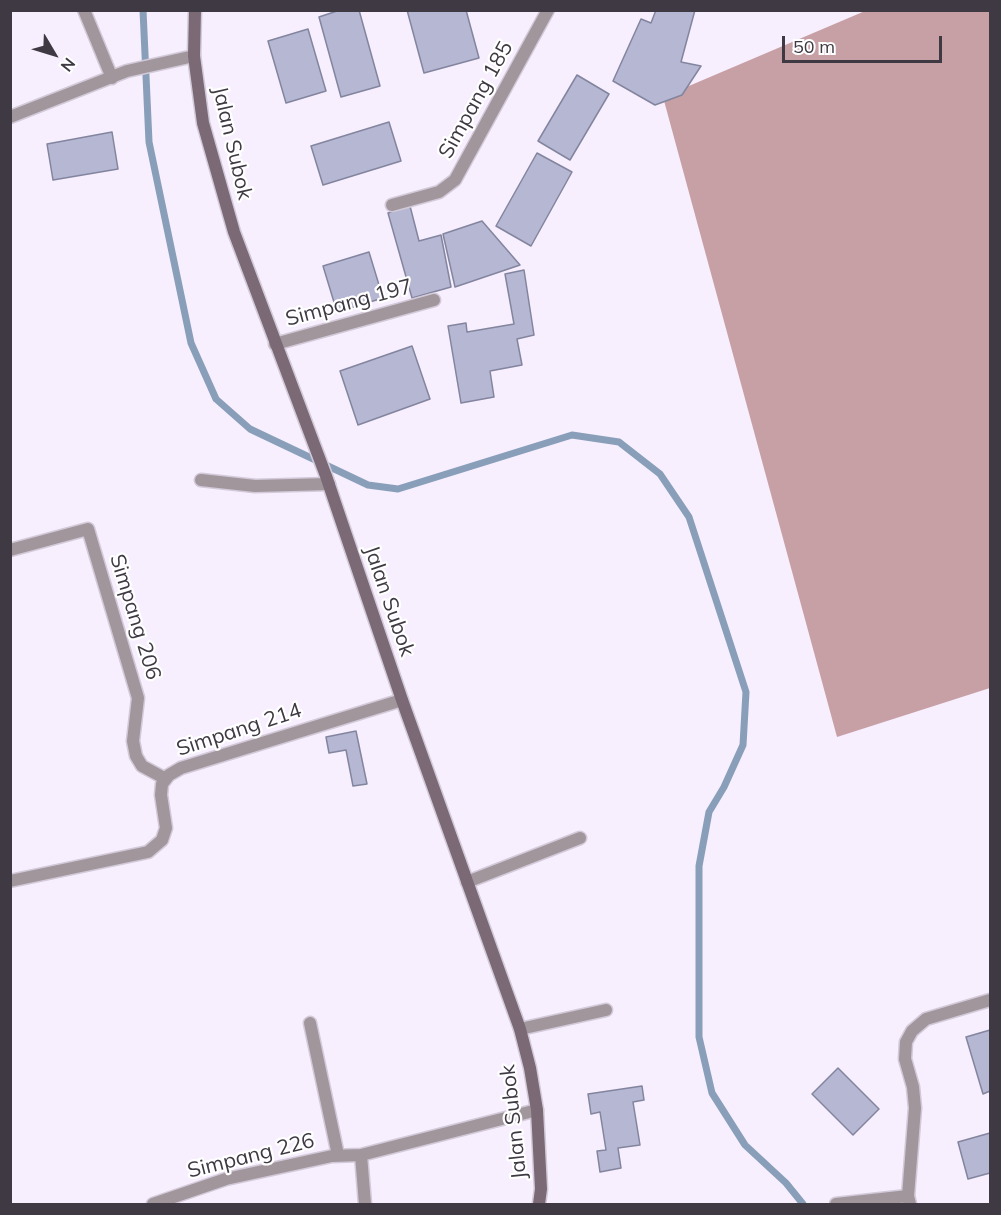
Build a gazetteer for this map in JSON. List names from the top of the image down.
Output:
{
  "streets": {
    "main road": ["Jalan Subok"],
    "street": [
      "Simpang 185",
      "Simpang 197",
      "Simpang 206",
      "Simpang 214",
      "Simpang 226"
    ]
  },
  "crossings": [
    ["Jalan Subok", "Simpang 197"],
    ["Jalan Subok", "Simpang 214"],
    ["Jalan Subok", "Simpang 226"],
    ["Simpang 206", "Simpang 214"]
  ],
  "scale_bar": "50 m",
  "north": "bottom right"
}
